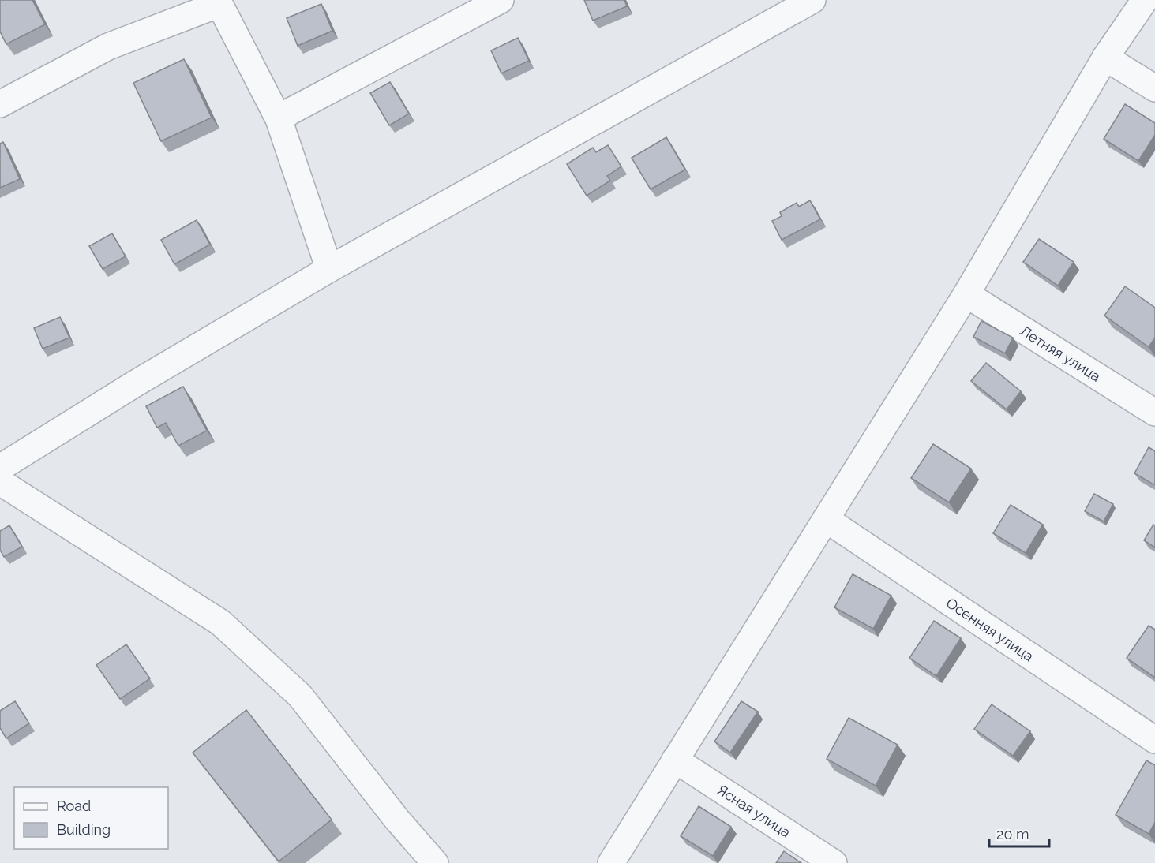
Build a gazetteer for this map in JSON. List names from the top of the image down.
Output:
{
  "streets": {
    "street": ["Летняя улица", "Осенняя улица", "Ясная улица"]
  },
  "legend": ["Road", "Building"],
  "scale_bar": "20 m"
}
